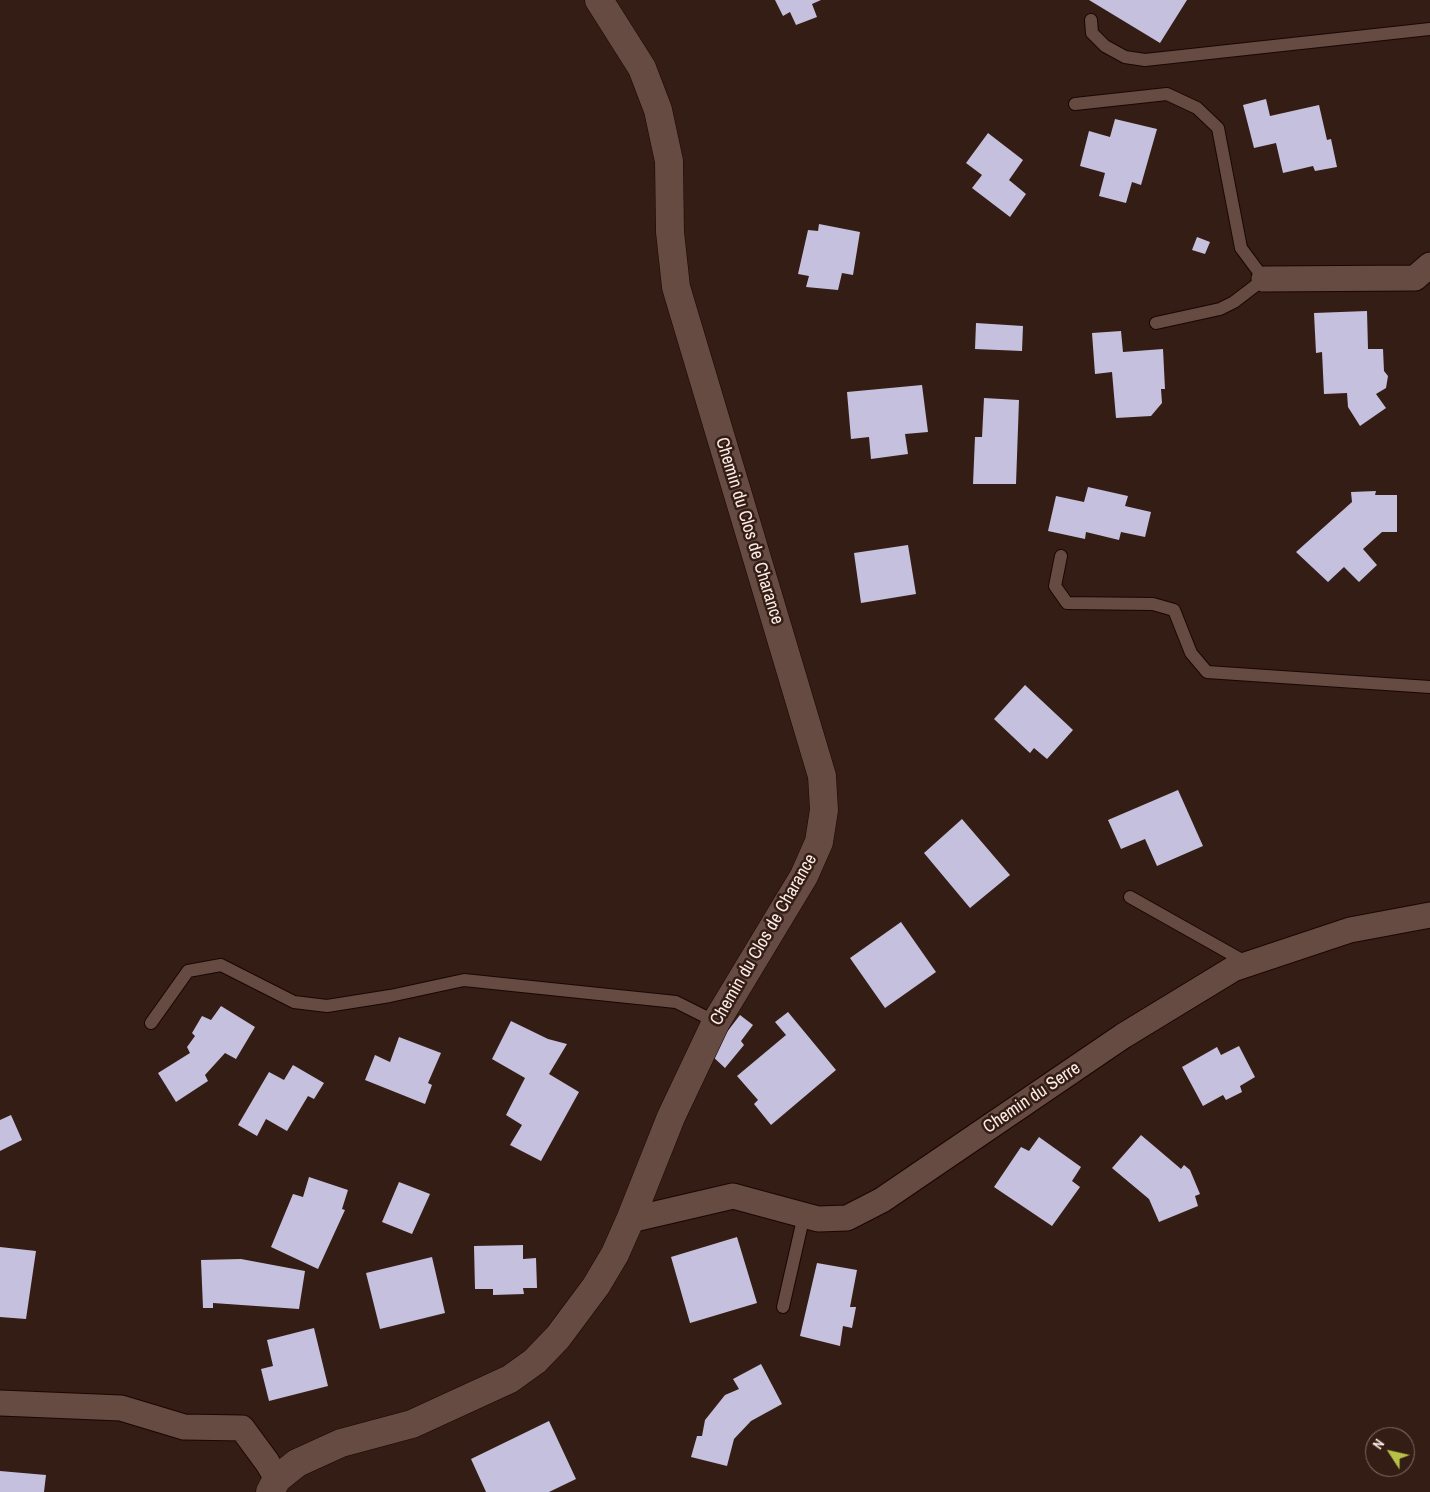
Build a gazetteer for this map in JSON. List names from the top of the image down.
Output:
{
  "streets": {
    "street": ["Chemin du Clos de Charance", "Chemin du Serre"]
  },
  "crossings": [
    ["Chemin du Clos de Charance", "Chemin du Serre"]
  ],
  "north": "top left"
}
